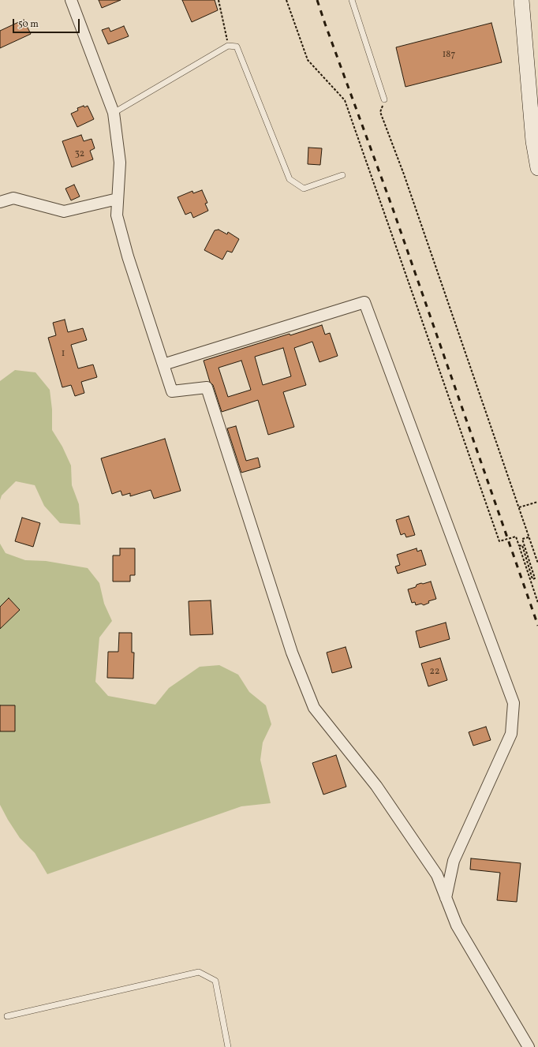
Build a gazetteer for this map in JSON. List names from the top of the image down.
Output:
{
  "house_numbers": [
    "187",
    "32",
    "1",
    "22"
  ],
  "scale_bar": "50 m"
}
